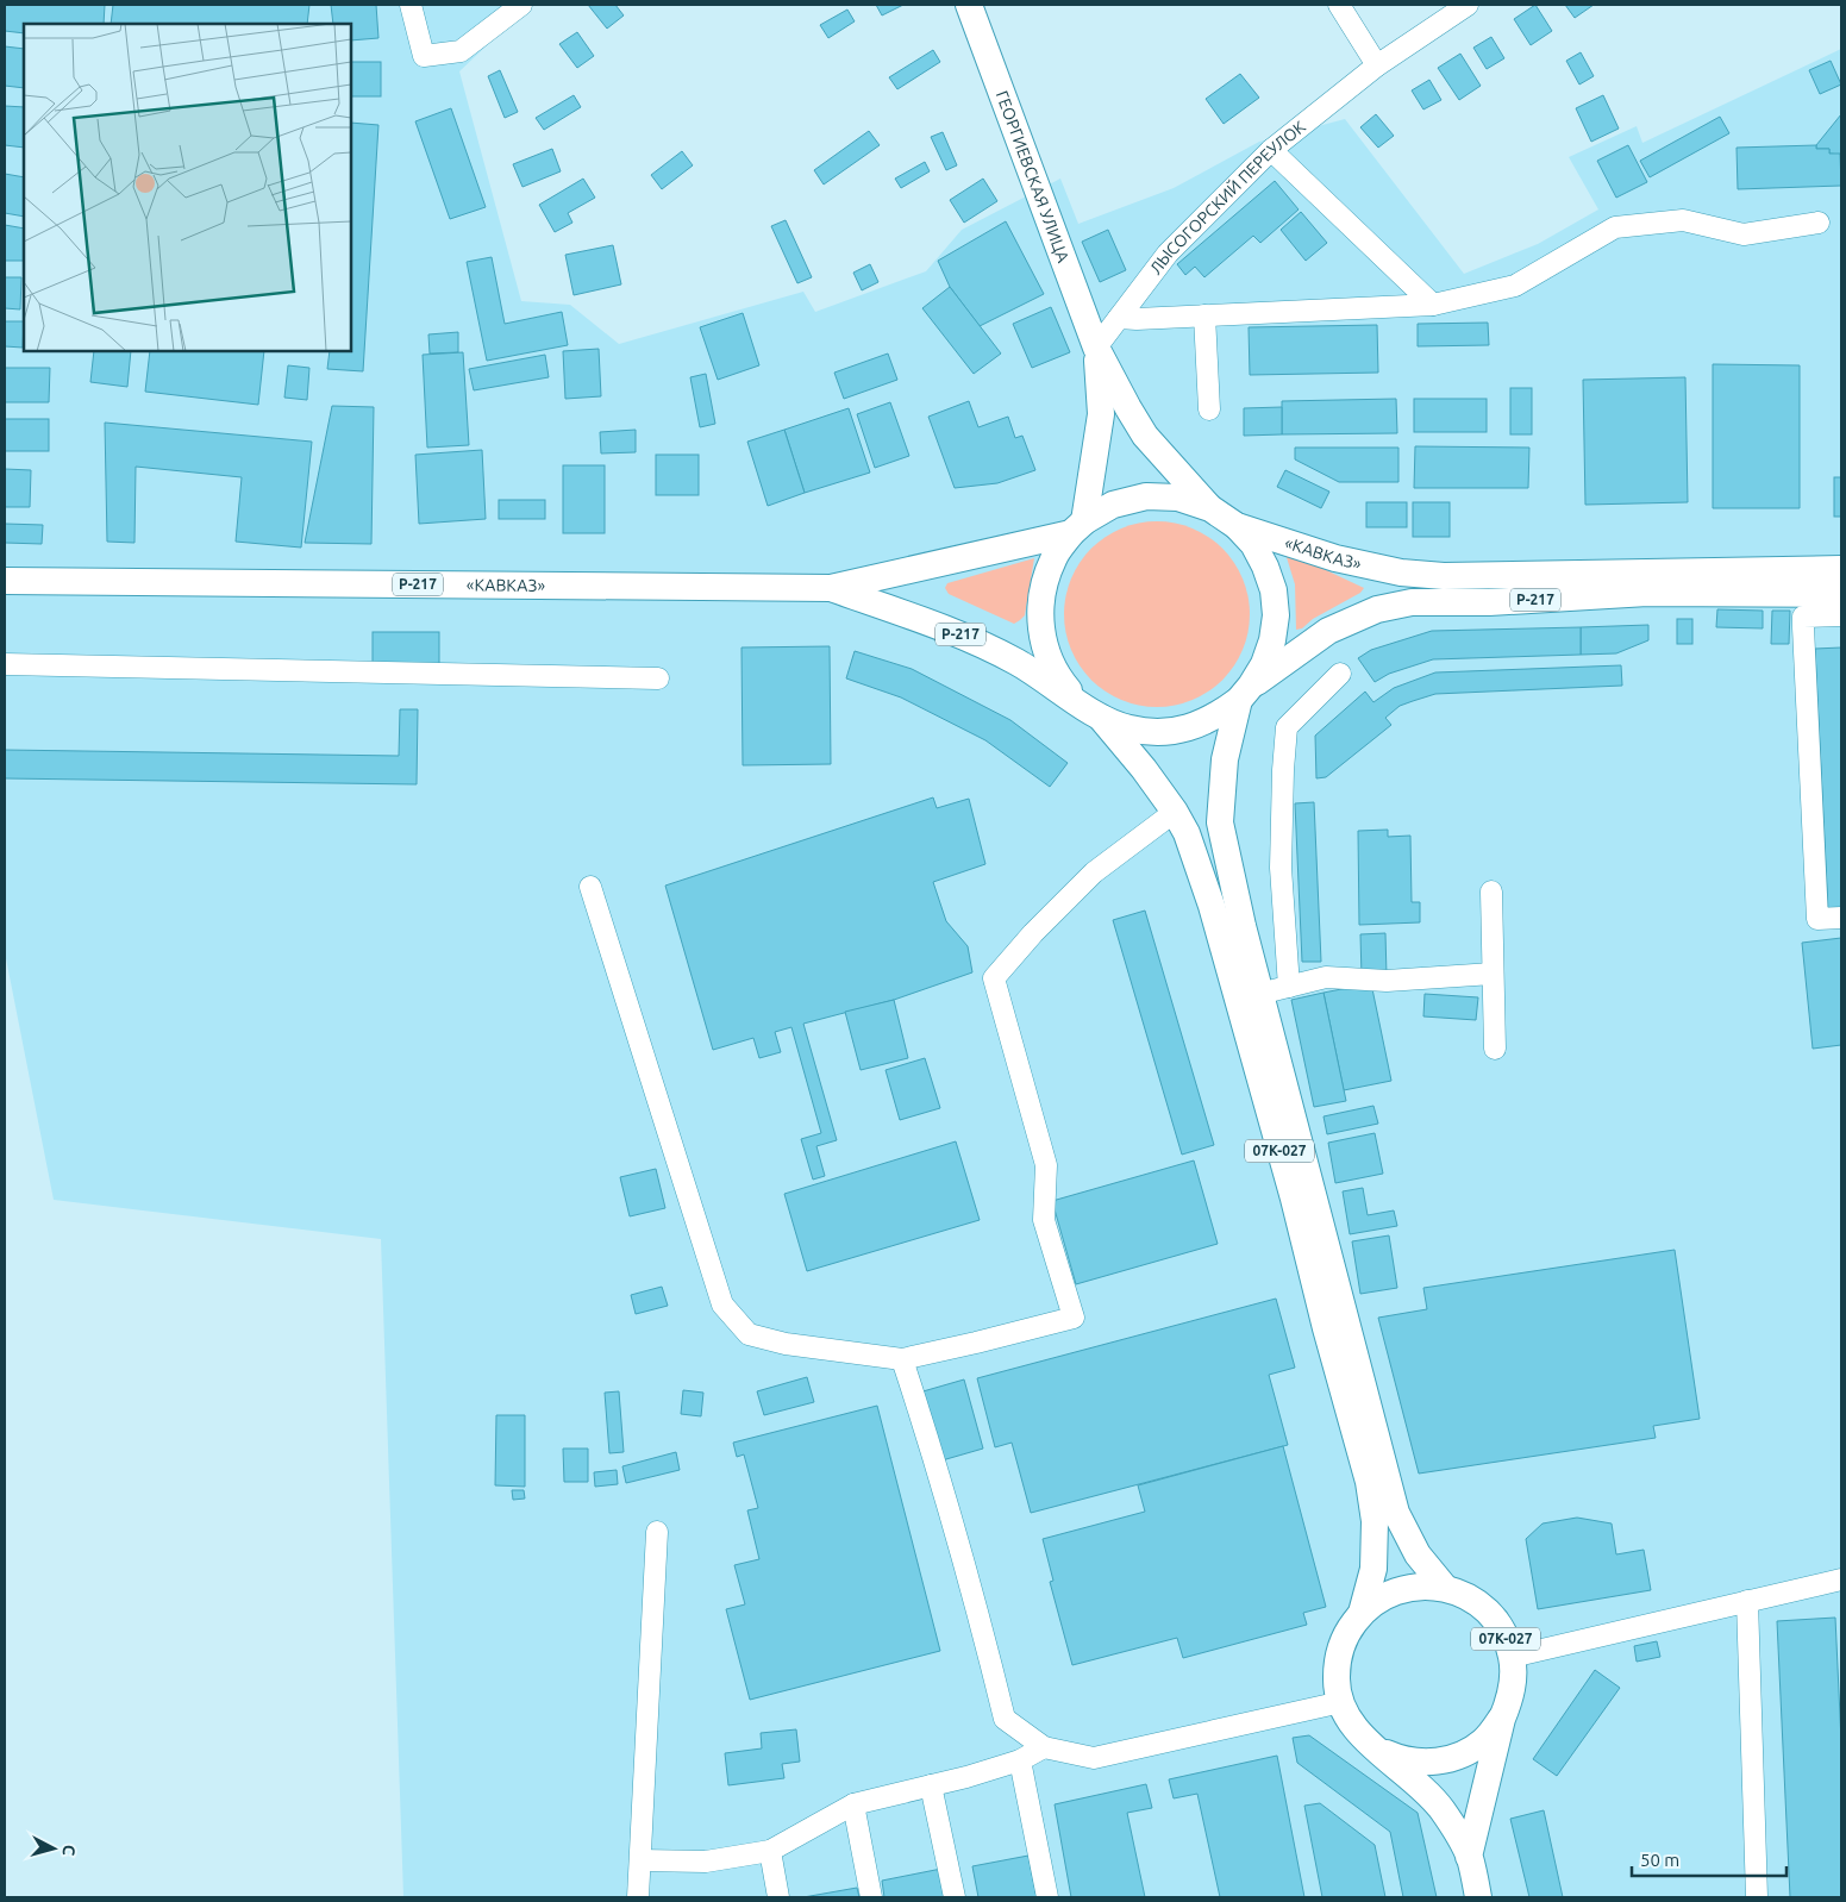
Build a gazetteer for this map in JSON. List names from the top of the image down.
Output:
{
  "streets": {
    "main road": [
      "ГЕОРГИЕВСКАЯ УЛИЦА",
      "«КАВКАЗ»",
      "Р-217",
      "07К-027"
    ],
    "street": ["ЛЫСОГОРСКИЙ ПЕРЕУЛОК"]
  },
  "crossings": [
    ["ГЕОРГИЕВСКАЯ УЛИЦА", "ЛЫСОГОРСКИЙ ПЕРЕУЛОК"],
    ["«КАВКАЗ»", "07К-027"]
  ],
  "scale_bar": "50 m",
  "north": "right"
}
